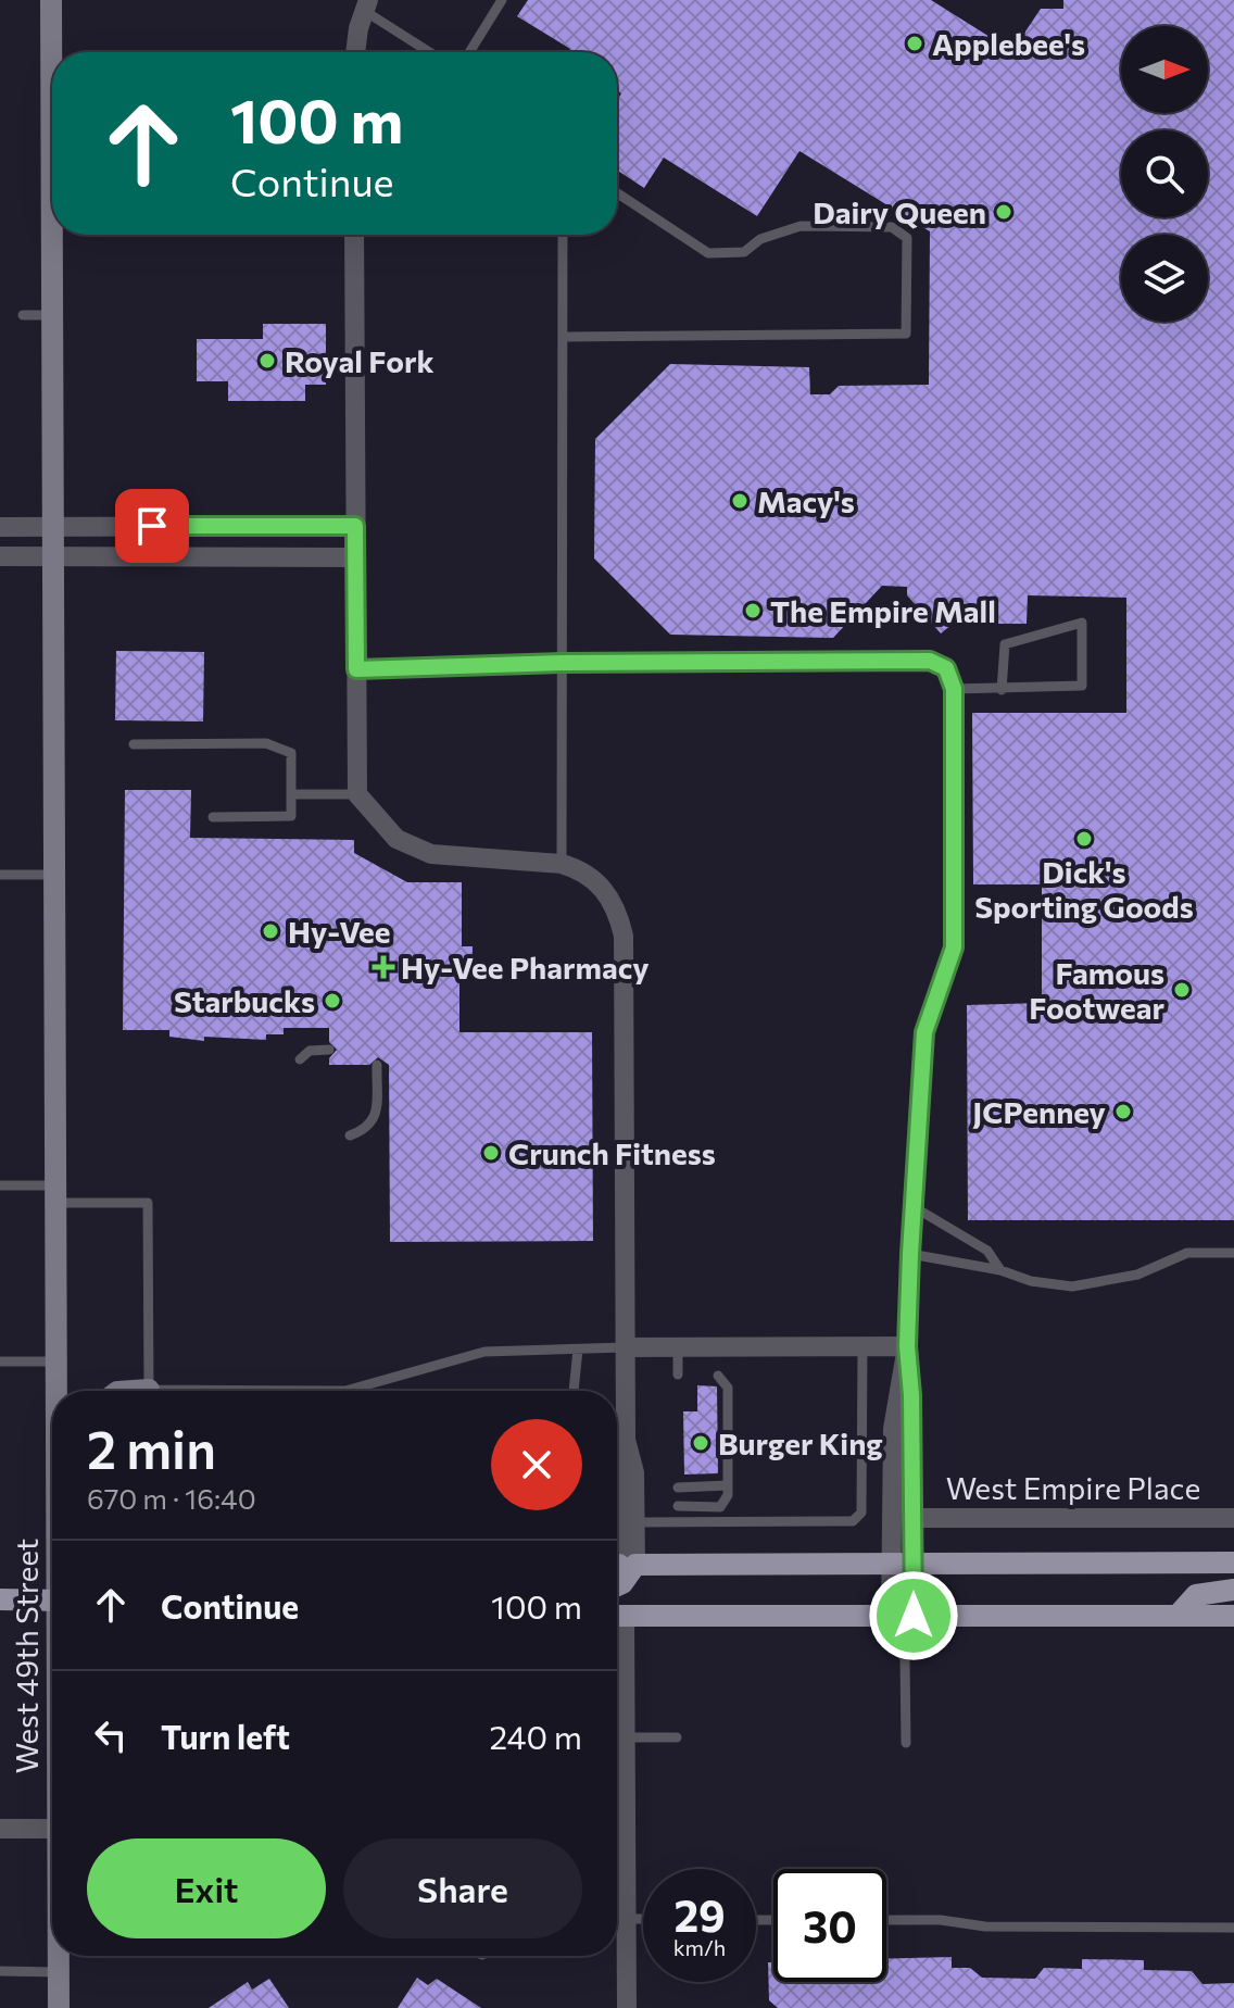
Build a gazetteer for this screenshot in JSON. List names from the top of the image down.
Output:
{
  "streets": {
    "main road": ["West 49th Street"],
    "street": ["West Empire Place"]
  },
  "places": {
    "other": [
      "Applebee's",
      "Dairy Queen",
      "Royal Fork",
      "Macy's",
      "The Empire Mall",
      "Dick's Sporting Goods",
      "Hy-Vee",
      "Famous Footwear",
      "Starbucks",
      "JCPenney",
      "Crunch Fitness",
      "Burger King"
    ],
    "health": ["Hy-Vee Pharmacy"]
  },
  "north": "right",
  "page": {
    "turn": ["100 m", "Continue"],
    "heading": ["2 min", "670 m · 16:40"],
    "list": [
      {
        "name": "Continue",
        "value": "100 m"
      },
      {
        "name": "Turn left",
        "value": "240 m"
      }
    ],
    "buttons": ["Exit", "Share"],
    "speed": "29 km/h",
    "limit": "30"
  }
}
